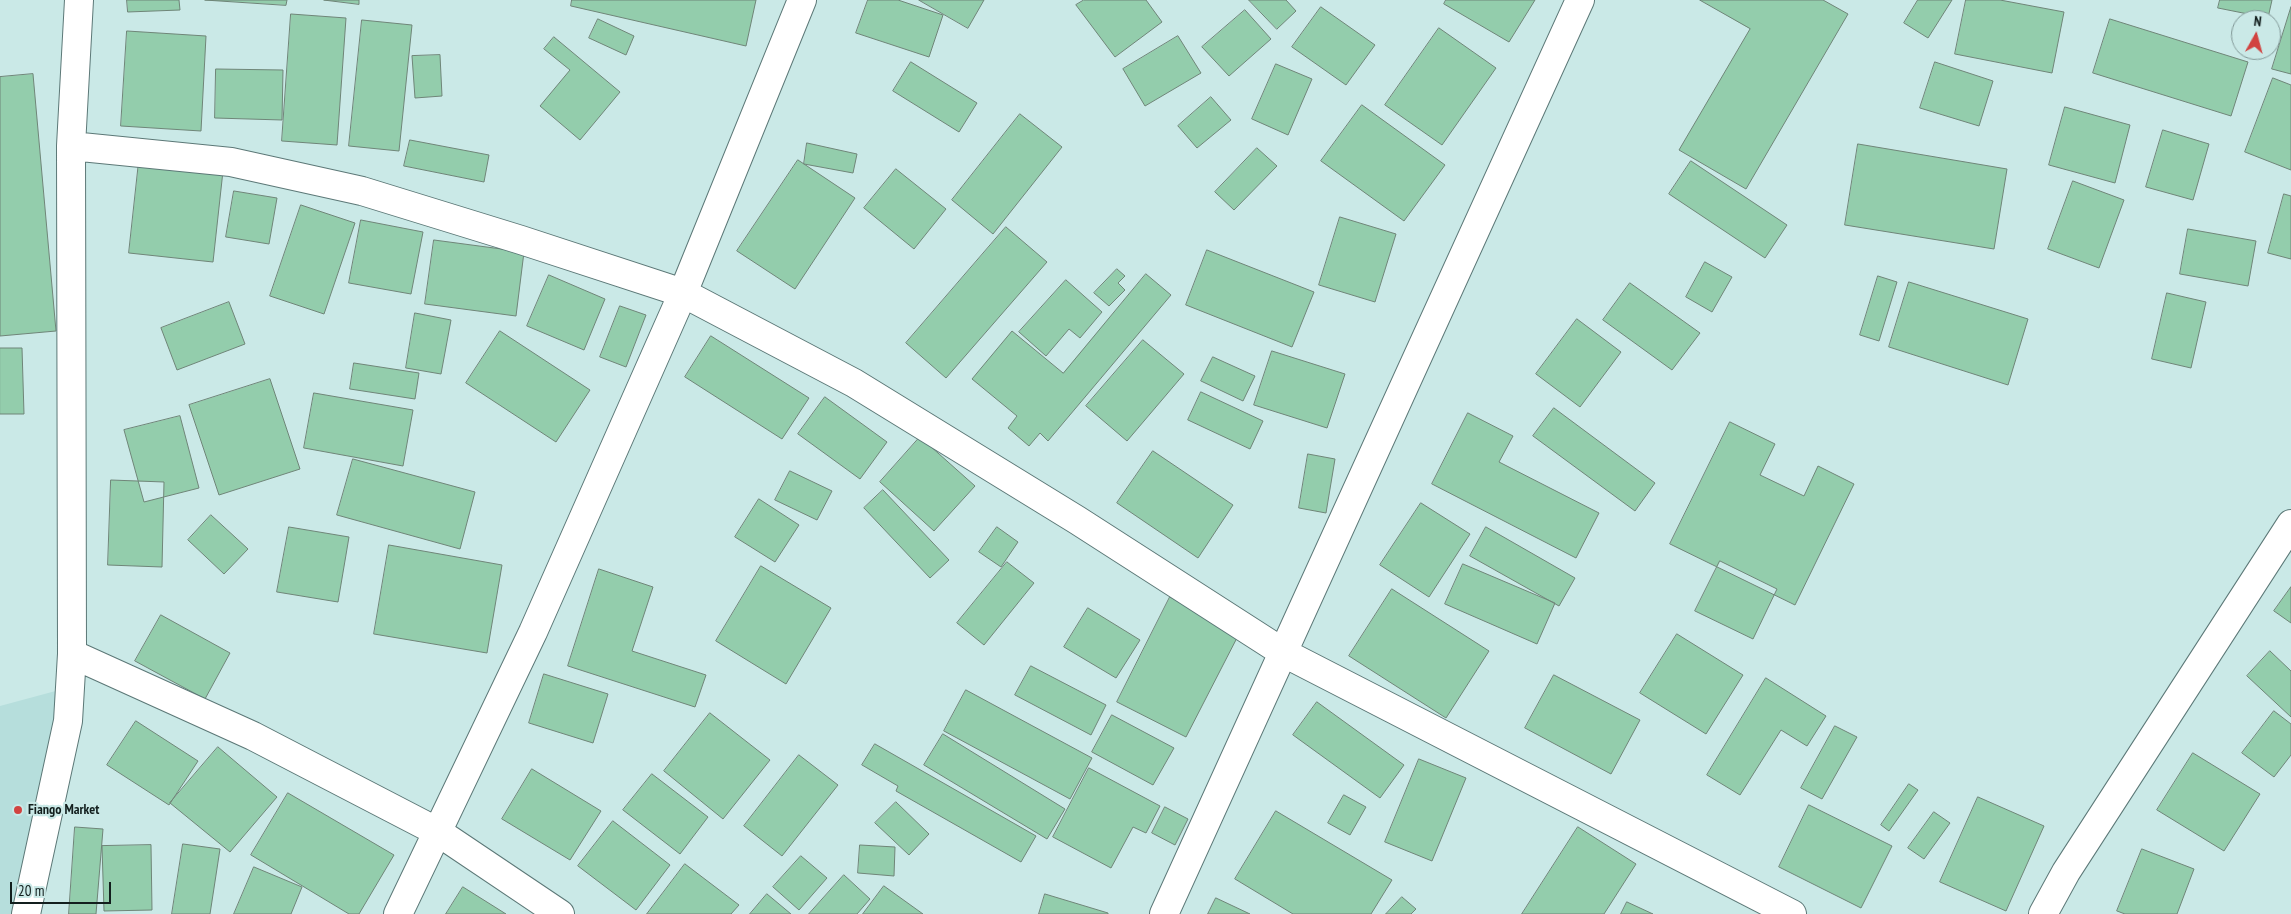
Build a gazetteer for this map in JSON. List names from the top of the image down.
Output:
{
  "places": ["Fiango Market"],
  "scale_bar": "20 m",
  "north": "top"
}
